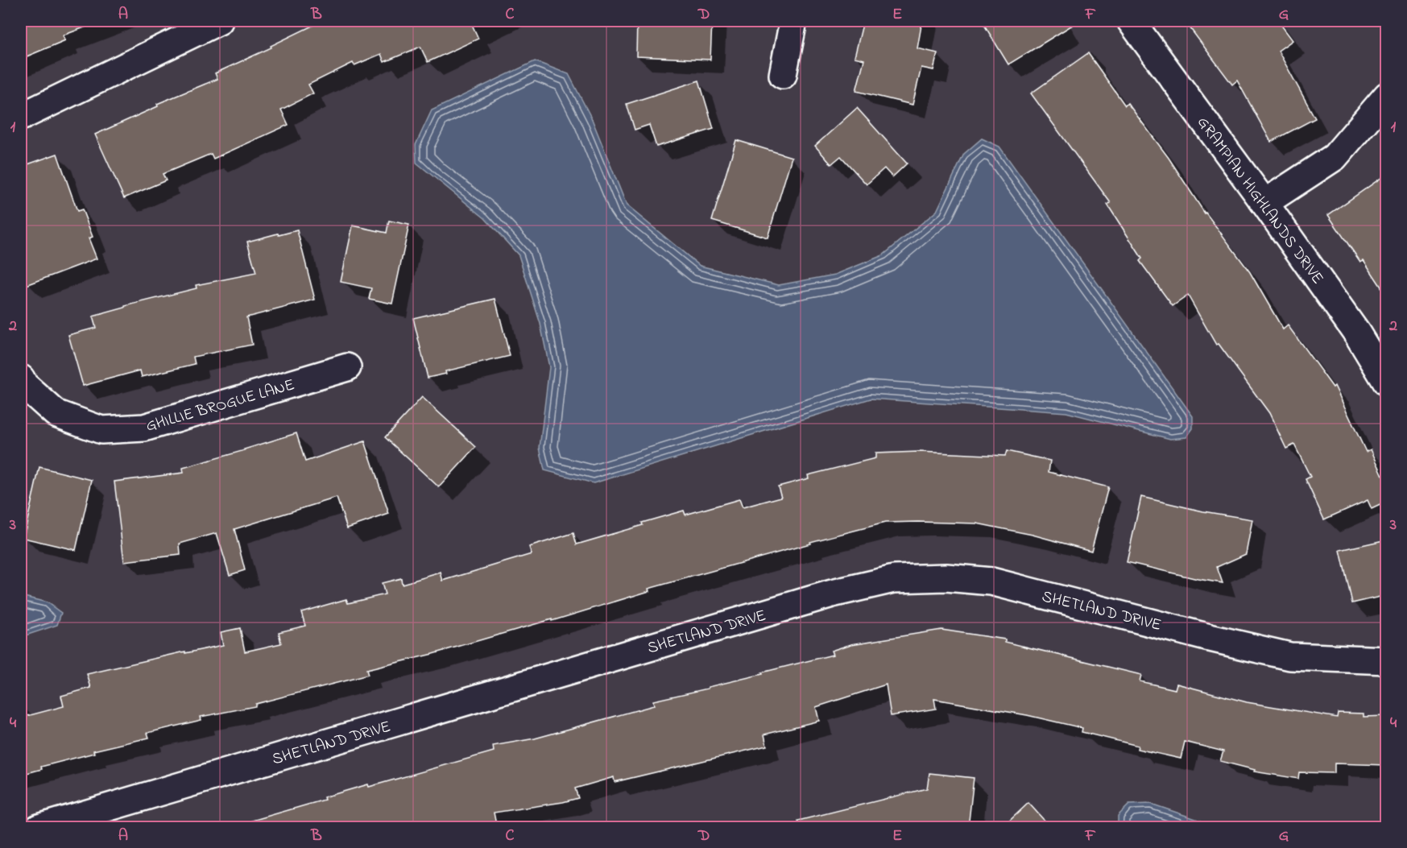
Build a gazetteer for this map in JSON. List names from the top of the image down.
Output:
{
  "streets": {
    "street": ["GRAMPIAN HIGHLANDS DRIVE", "GHILLIE BROGUE LANE", "SHETLAND DRIVE"]
  },
  "grid": {
    "columns": [
      "A",
      "B",
      "C",
      "D",
      "E",
      "F",
      "G"
    ],
    "rows": [
      "1",
      "2",
      "3",
      "4"
    ]
  }
}
